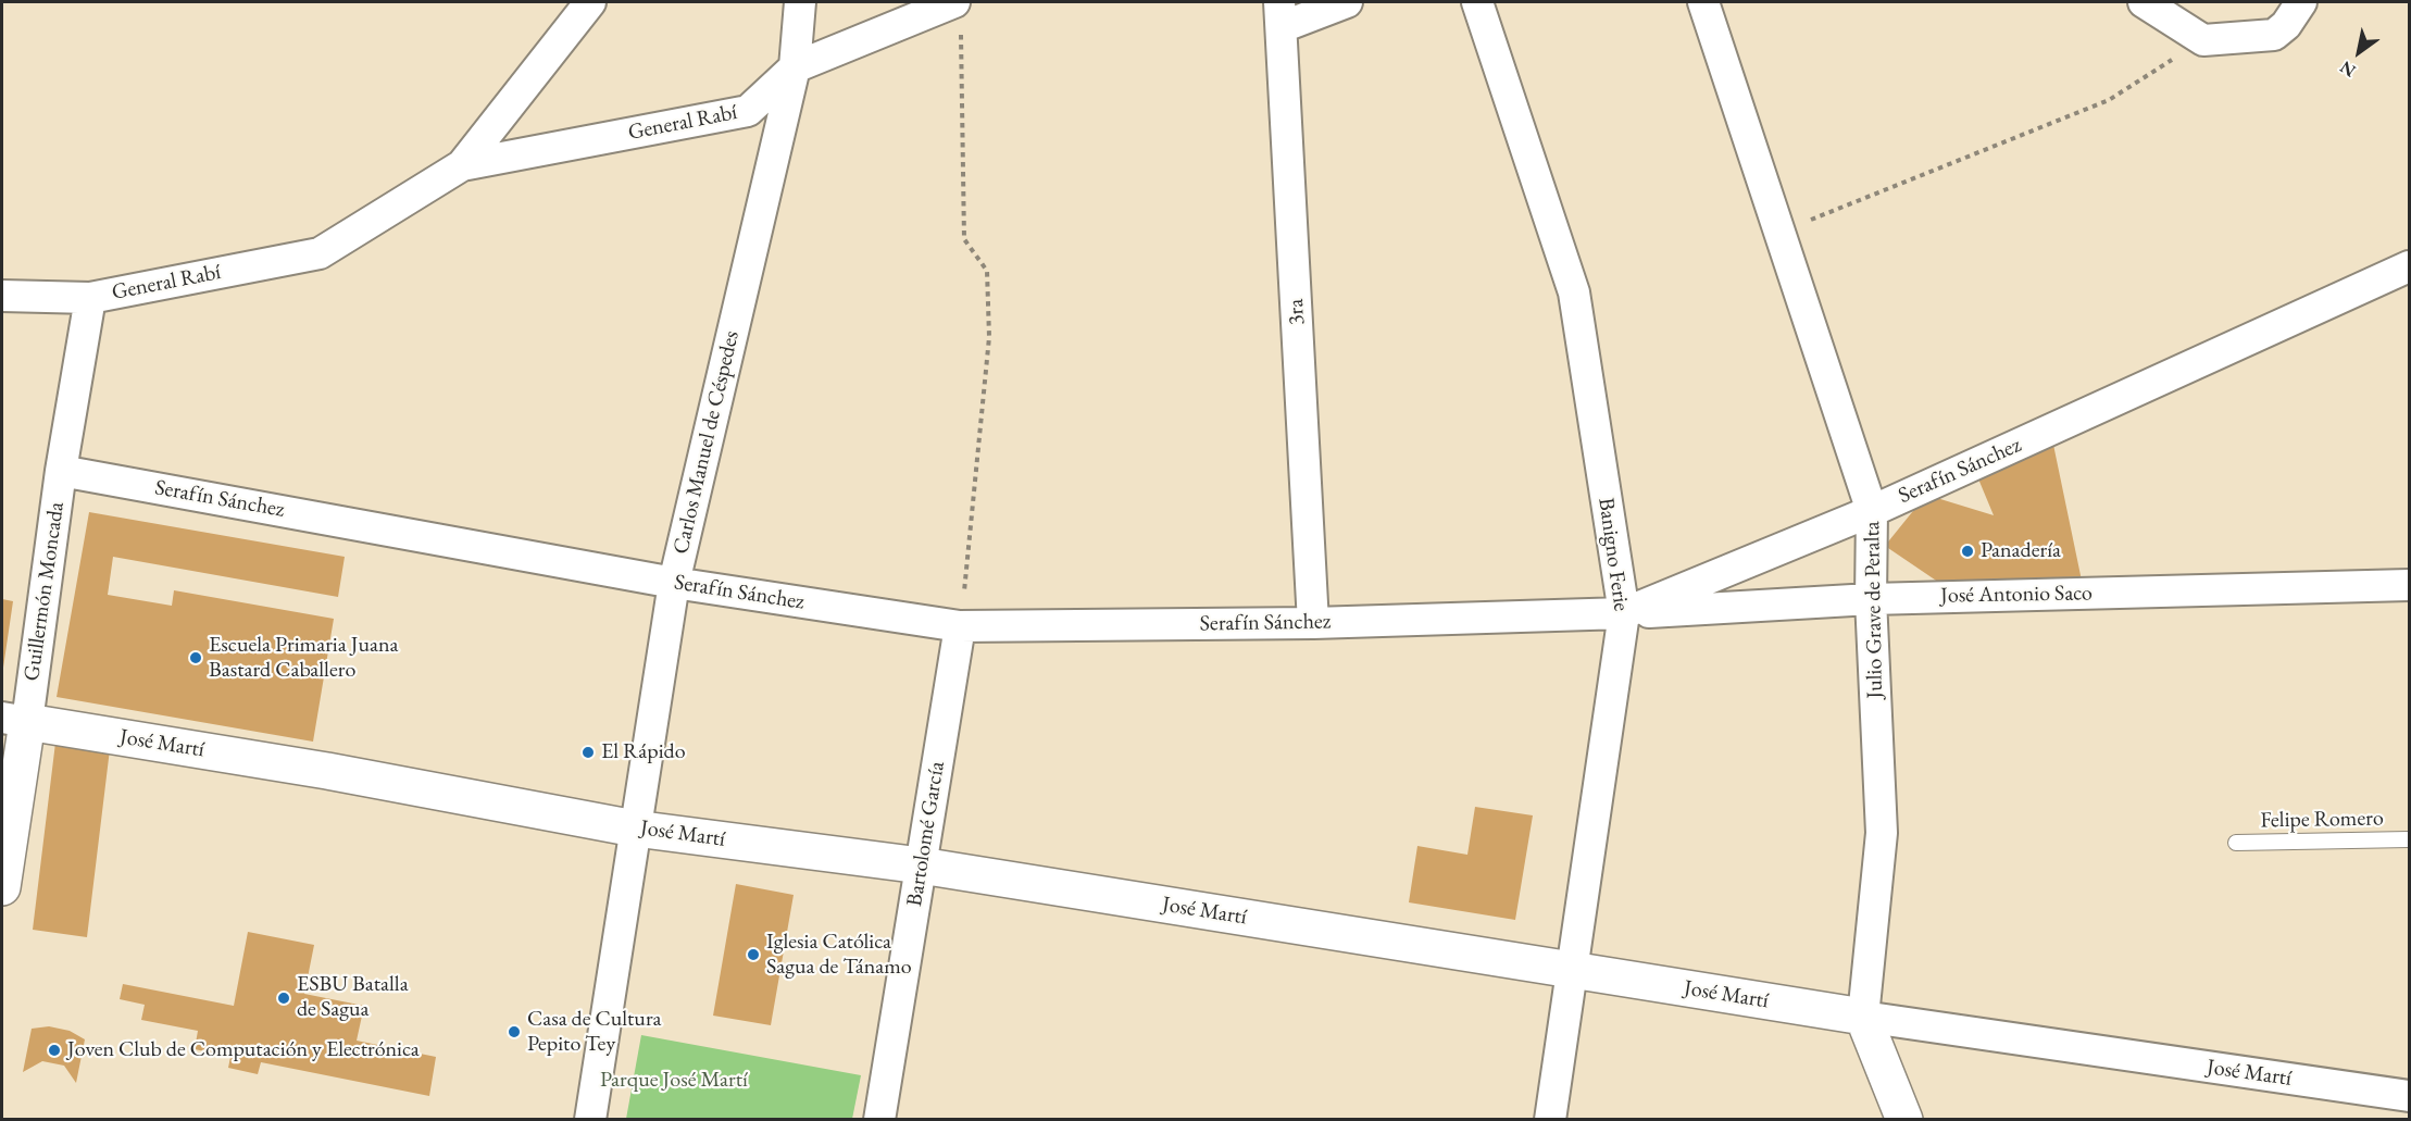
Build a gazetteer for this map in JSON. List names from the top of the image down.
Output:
{
  "streets": {
    "street": [
      "General Rabí",
      "3ra",
      "Carlos Manuel de Céspedes",
      "Serafín Sánchez",
      "Banigno Ferie",
      "Guillermón Moncada",
      "José Antonio Saco",
      "Julio Grave de Peralta",
      "José Martí",
      "Bartolomé García"
    ],
    "lane": ["Felipe Romero"]
  },
  "crossings": [
    ["General Rabí", "Carlos Manuel de Céspedes"],
    ["General Rabí", "Guillermón Moncada"],
    ["3ra", "Serafín Sánchez"],
    ["Carlos Manuel de Céspedes", "Serafín Sánchez"],
    ["Carlos Manuel de Céspedes", "José Martí"],
    ["Serafín Sánchez", "Banigno Ferie"],
    ["Serafín Sánchez", "Guillermón Moncada"],
    ["Serafín Sánchez", "José Antonio Saco"],
    ["Serafín Sánchez", "Julio Grave de Peralta"],
    ["Serafín Sánchez", "Bartolomé García"],
    ["Banigno Ferie", "José Antonio Saco"],
    ["Banigno Ferie", "José Martí"],
    ["Guillermón Moncada", "José Martí"],
    ["José Antonio Saco", "Julio Grave de Peralta"],
    ["Julio Grave de Peralta", "José Martí"],
    ["José Martí", "Bartolomé García"]
  ],
  "parks": ["Parque José Martí"],
  "places": [
    "Panadería",
    "Escuela Primaria Juana Bastard Caballero",
    "El Rápido",
    "Iglesia Católica Sagua de Tánamo",
    "ESBU Batalla de Sagua",
    "Casa de Cultura Pepito Tey",
    "Joven Club de Computación y Electrónica"
  ],
  "north": "bottom left"
}
